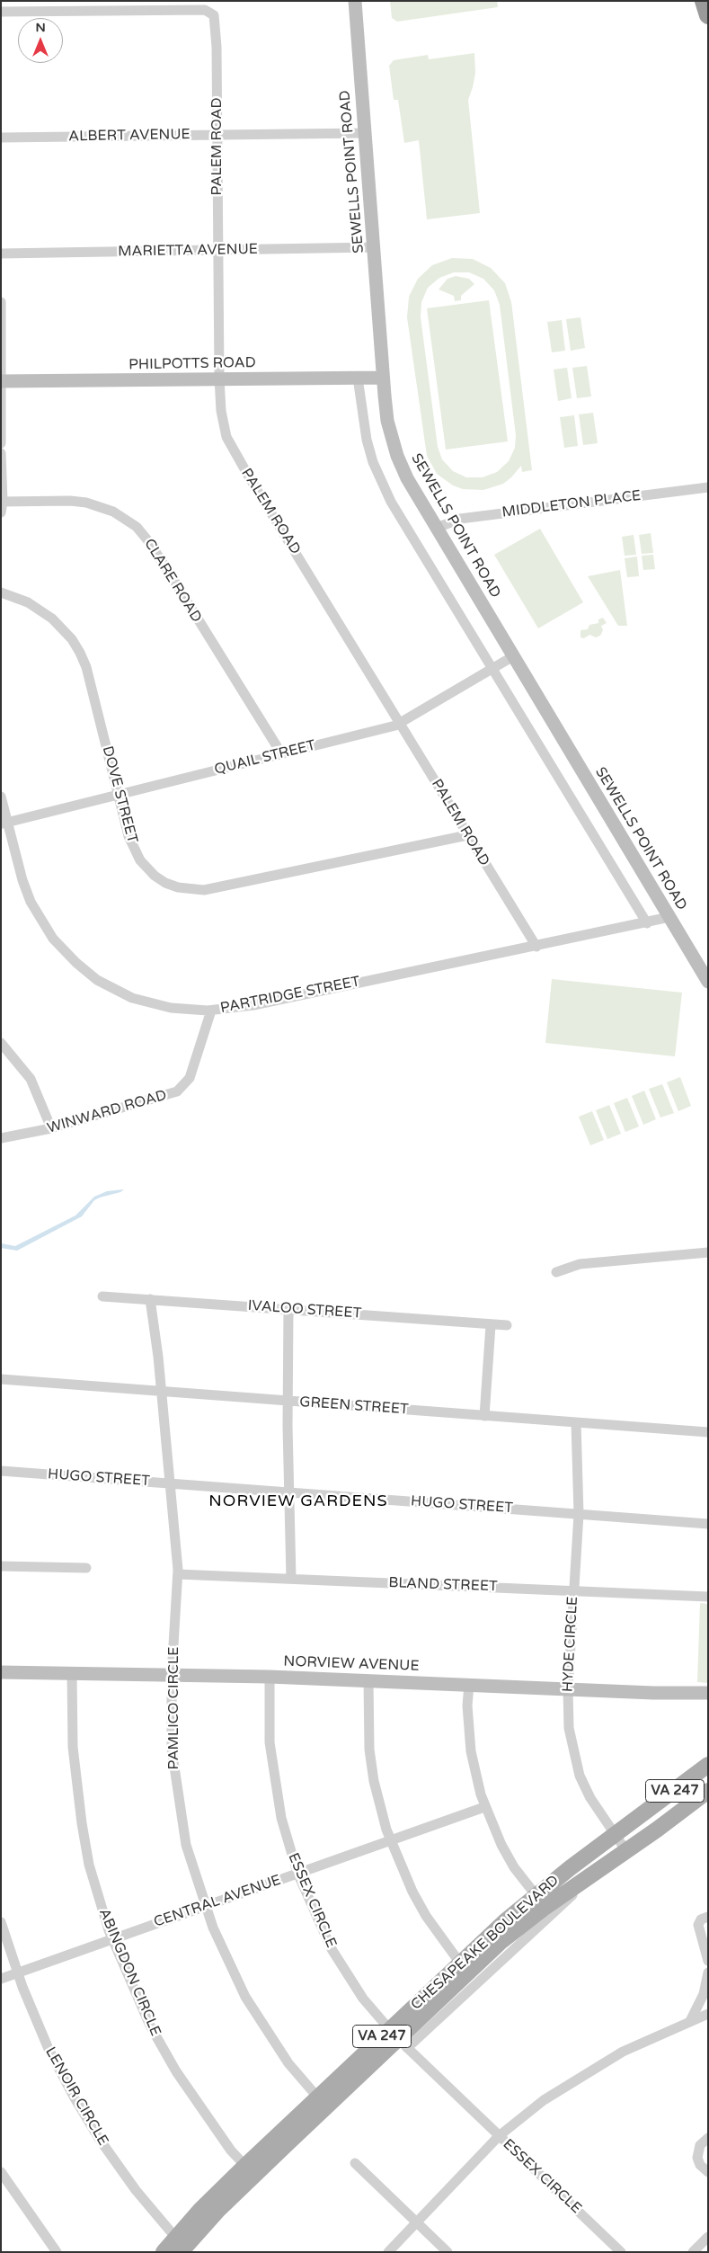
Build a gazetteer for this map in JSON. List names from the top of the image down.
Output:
{
  "streets": {
    "main road": ["VA 247", "CHESAPEAKE BOULEVARD"],
    "street": [
      "ALBERT AVENUE",
      "PALEM ROAD",
      "SEWELLS POINT ROAD",
      "MARIETTA AVENUE",
      "PHILPOTTS ROAD",
      "MIDDLETON PLACE",
      "CLARE ROAD",
      "QUAIL STREET",
      "DOVE STREET",
      "PARTRIDGE STREET",
      "WINWARD ROAD",
      "IVALOO STREET",
      "GREEN STREET",
      "HUGO STREET",
      "BLAND STREET",
      "HYDE CIRCLE",
      "NORVIEW AVENUE",
      "PAMLICO CIRCLE",
      "ESSEX CIRCLE",
      "CENTRAL AVENUE",
      "ABINGDON CIRCLE",
      "LENOIR CIRCLE"
    ]
  },
  "crossings": [
    ["ALBERT AVENUE", "PALEM ROAD"],
    ["ALBERT AVENUE", "SEWELLS POINT ROAD"],
    ["PALEM ROAD", "MARIETTA AVENUE"],
    ["PALEM ROAD", "PHILPOTTS ROAD"],
    ["PALEM ROAD", "QUAIL STREET"],
    ["PALEM ROAD", "DOVE STREET"],
    ["PALEM ROAD", "PARTRIDGE STREET"],
    ["SEWELLS POINT ROAD", "MARIETTA AVENUE"],
    ["SEWELLS POINT ROAD", "PHILPOTTS ROAD"],
    ["SEWELLS POINT ROAD", "MIDDLETON PLACE"],
    ["SEWELLS POINT ROAD", "QUAIL STREET"],
    ["SEWELLS POINT ROAD", "PARTRIDGE STREET"],
    ["CLARE ROAD", "QUAIL STREET"],
    ["QUAIL STREET", "DOVE STREET"],
    ["QUAIL STREET", "PARTRIDGE STREET"],
    ["PARTRIDGE STREET", "WINWARD ROAD"],
    ["IVALOO STREET", "PAMLICO CIRCLE"],
    ["GREEN STREET", "HYDE CIRCLE"],
    ["GREEN STREET", "PAMLICO CIRCLE"],
    ["HUGO STREET", "HYDE CIRCLE"],
    ["HUGO STREET", "PAMLICO CIRCLE"],
    ["BLAND STREET", "HYDE CIRCLE"],
    ["BLAND STREET", "PAMLICO CIRCLE"],
    ["HYDE CIRCLE", "NORVIEW AVENUE"],
    ["HYDE CIRCLE", "CHESAPEAKE BOULEVARD"],
    ["NORVIEW AVENUE", "PAMLICO CIRCLE"],
    ["NORVIEW AVENUE", "ESSEX CIRCLE"],
    ["NORVIEW AVENUE", "ABINGDON CIRCLE"],
    ["PAMLICO CIRCLE", "CENTRAL AVENUE"],
    ["PAMLICO CIRCLE", "CHESAPEAKE BOULEVARD"],
    ["ESSEX CIRCLE", "CENTRAL AVENUE"],
    ["ESSEX CIRCLE", "CHESAPEAKE BOULEVARD"],
    ["CENTRAL AVENUE", "ABINGDON CIRCLE"],
    ["CENTRAL AVENUE", "LENOIR CIRCLE"],
    ["CHESAPEAKE BOULEVARD", "ABINGDON CIRCLE"],
    ["CHESAPEAKE BOULEVARD", "LENOIR CIRCLE"]
  ],
  "districts": ["NORVIEW GARDENS"],
  "north": "top"
}
